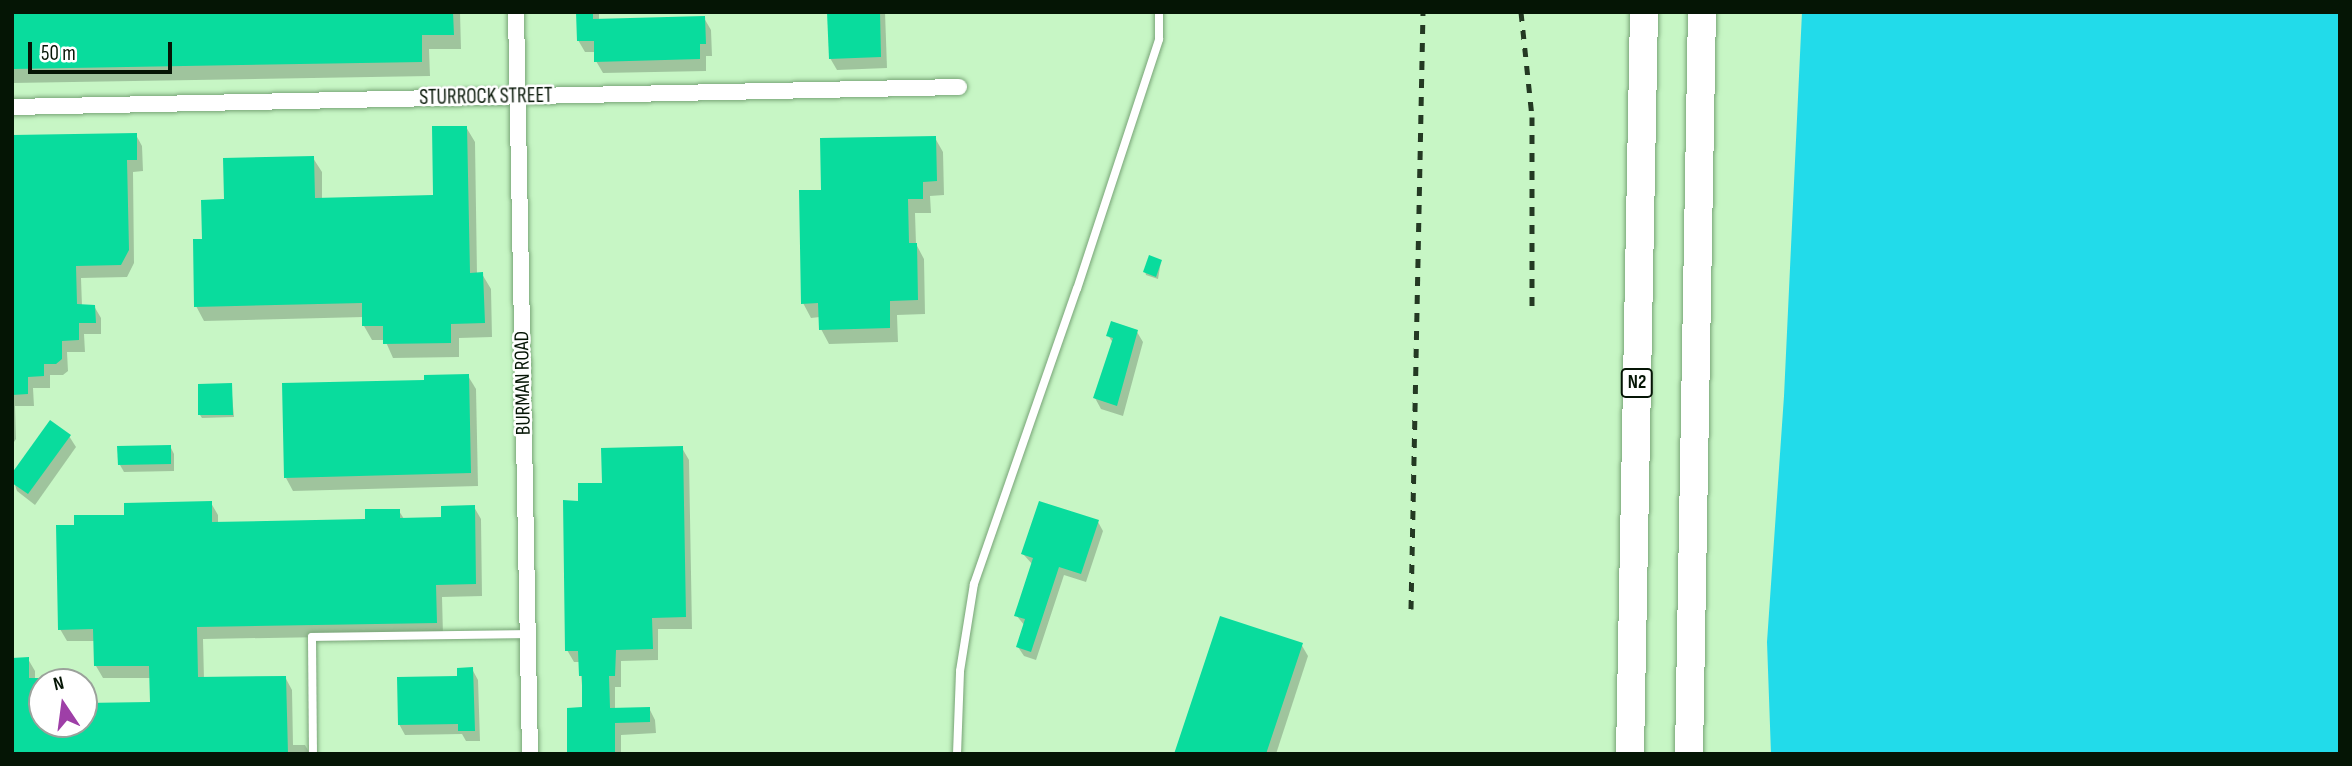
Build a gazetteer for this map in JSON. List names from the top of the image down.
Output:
{
  "streets": {
    "highway": ["N2"],
    "street": ["STURROCK STREET", "BURMAN ROAD"]
  },
  "crossings": [
    ["STURROCK STREET", "BURMAN ROAD"]
  ],
  "scale_bar": "50 m",
  "north": "top"
}
